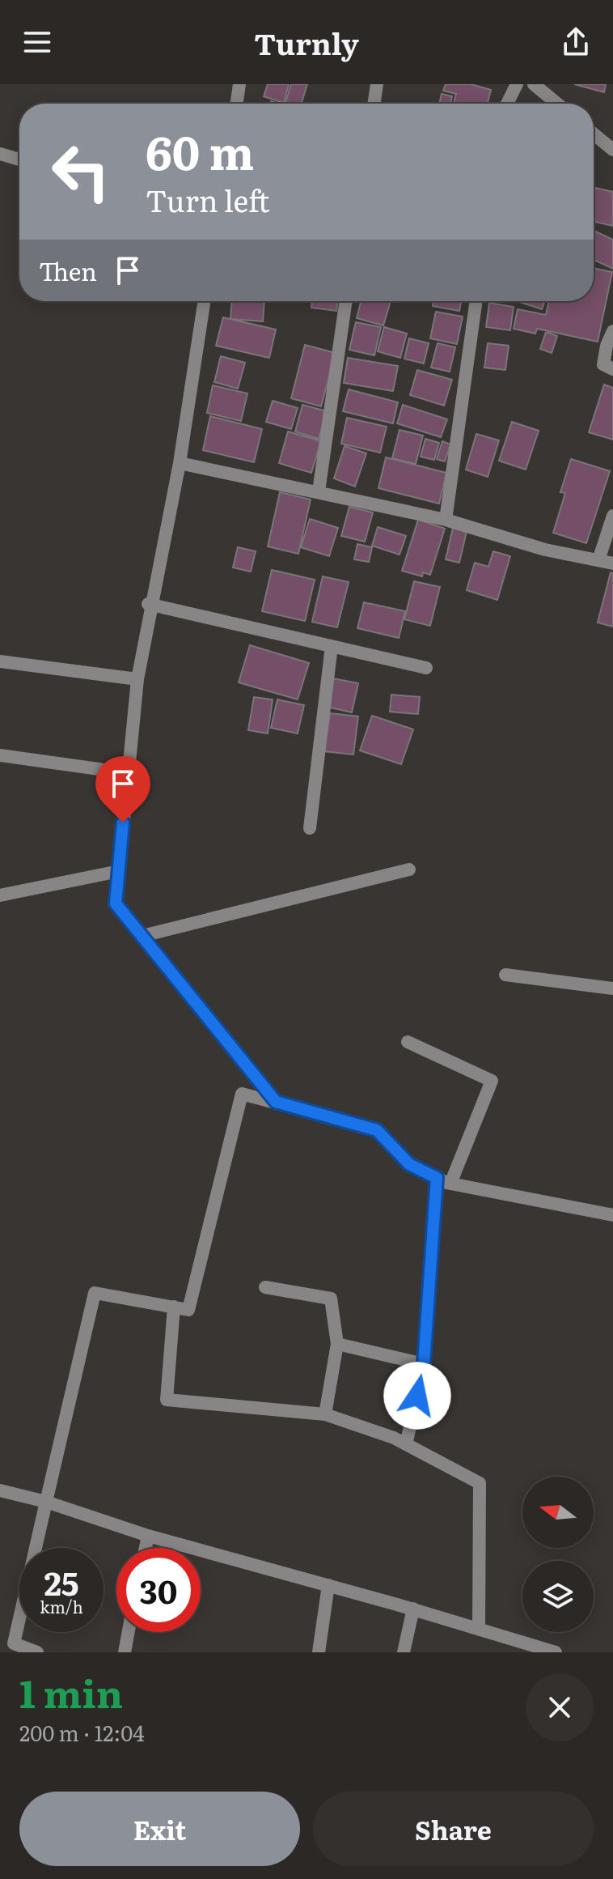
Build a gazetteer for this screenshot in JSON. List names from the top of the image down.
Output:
{
  "north": "left",
  "page": {
    "header": "Turnly",
    "turn": ["60 m", "Turn left"],
    "then": "Then",
    "speed": "25 km/h",
    "limit": "30",
    "heading": ["1 min", "200 m · 12:04"],
    "buttons": ["Exit", "Share"]
  }
}
